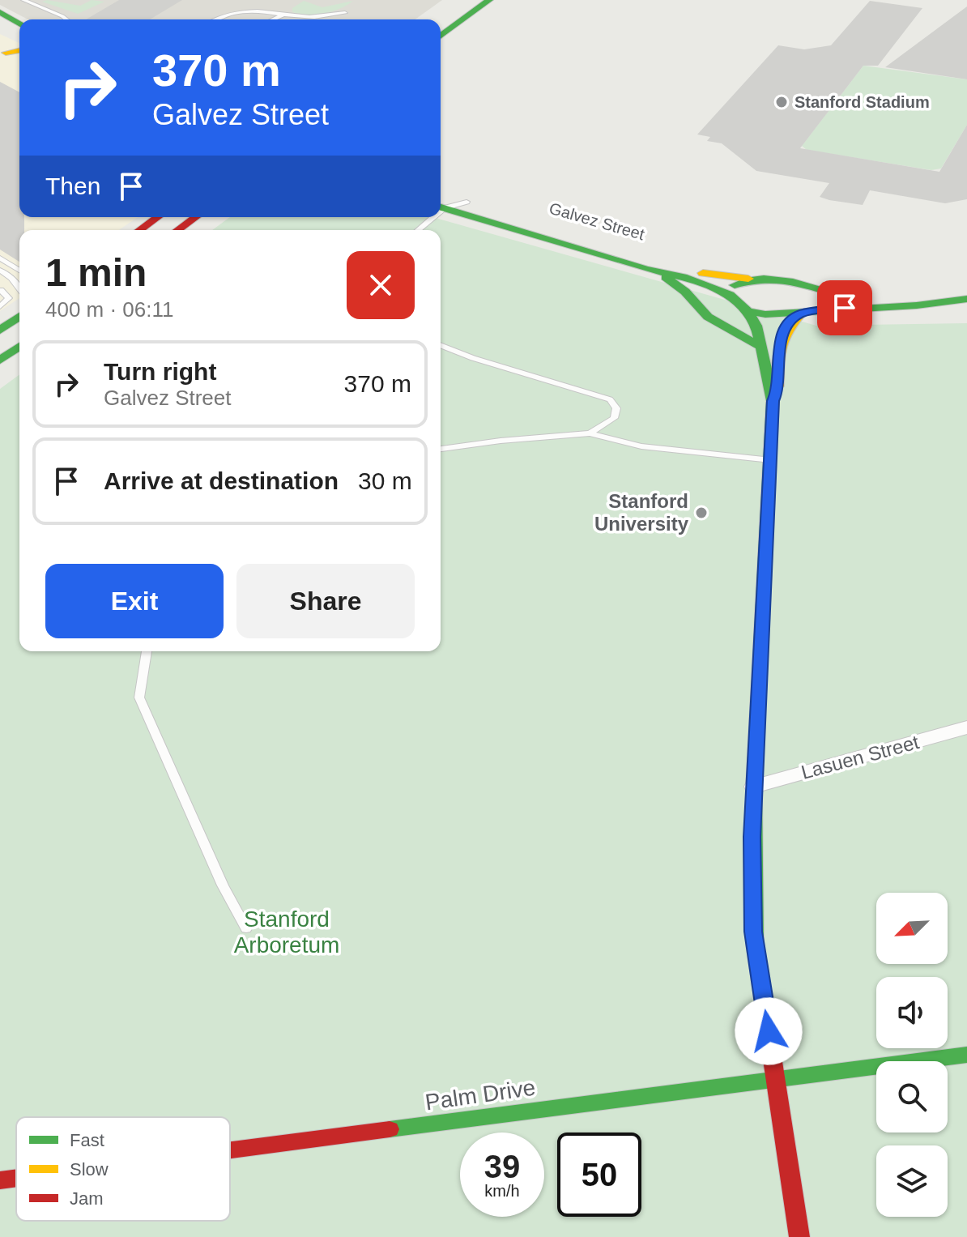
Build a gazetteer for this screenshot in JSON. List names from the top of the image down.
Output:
{
  "streets": {
    "main road": ["Galvez Street", "Palm Drive"],
    "street": ["Lasuen Street"]
  },
  "parks": ["Stanford Arboretum"],
  "places": ["Stanford Stadium", "Stanford University"],
  "legend": ["Fast", "Slow", "Jam"],
  "north": "bottom left",
  "page": {
    "turn": ["370 m", "Galvez Street"],
    "then": "Then",
    "heading": ["1 min", "400 m · 06:11"],
    "list": [
      {
        "name": "Turn right",
        "note": "Galvez Street",
        "value": "370 m"
      },
      {
        "name": "Arrive at destination",
        "value": "30 m"
      }
    ],
    "buttons": ["Exit", "Share"],
    "speed": "39 km/h",
    "limit": "50"
  }
}
